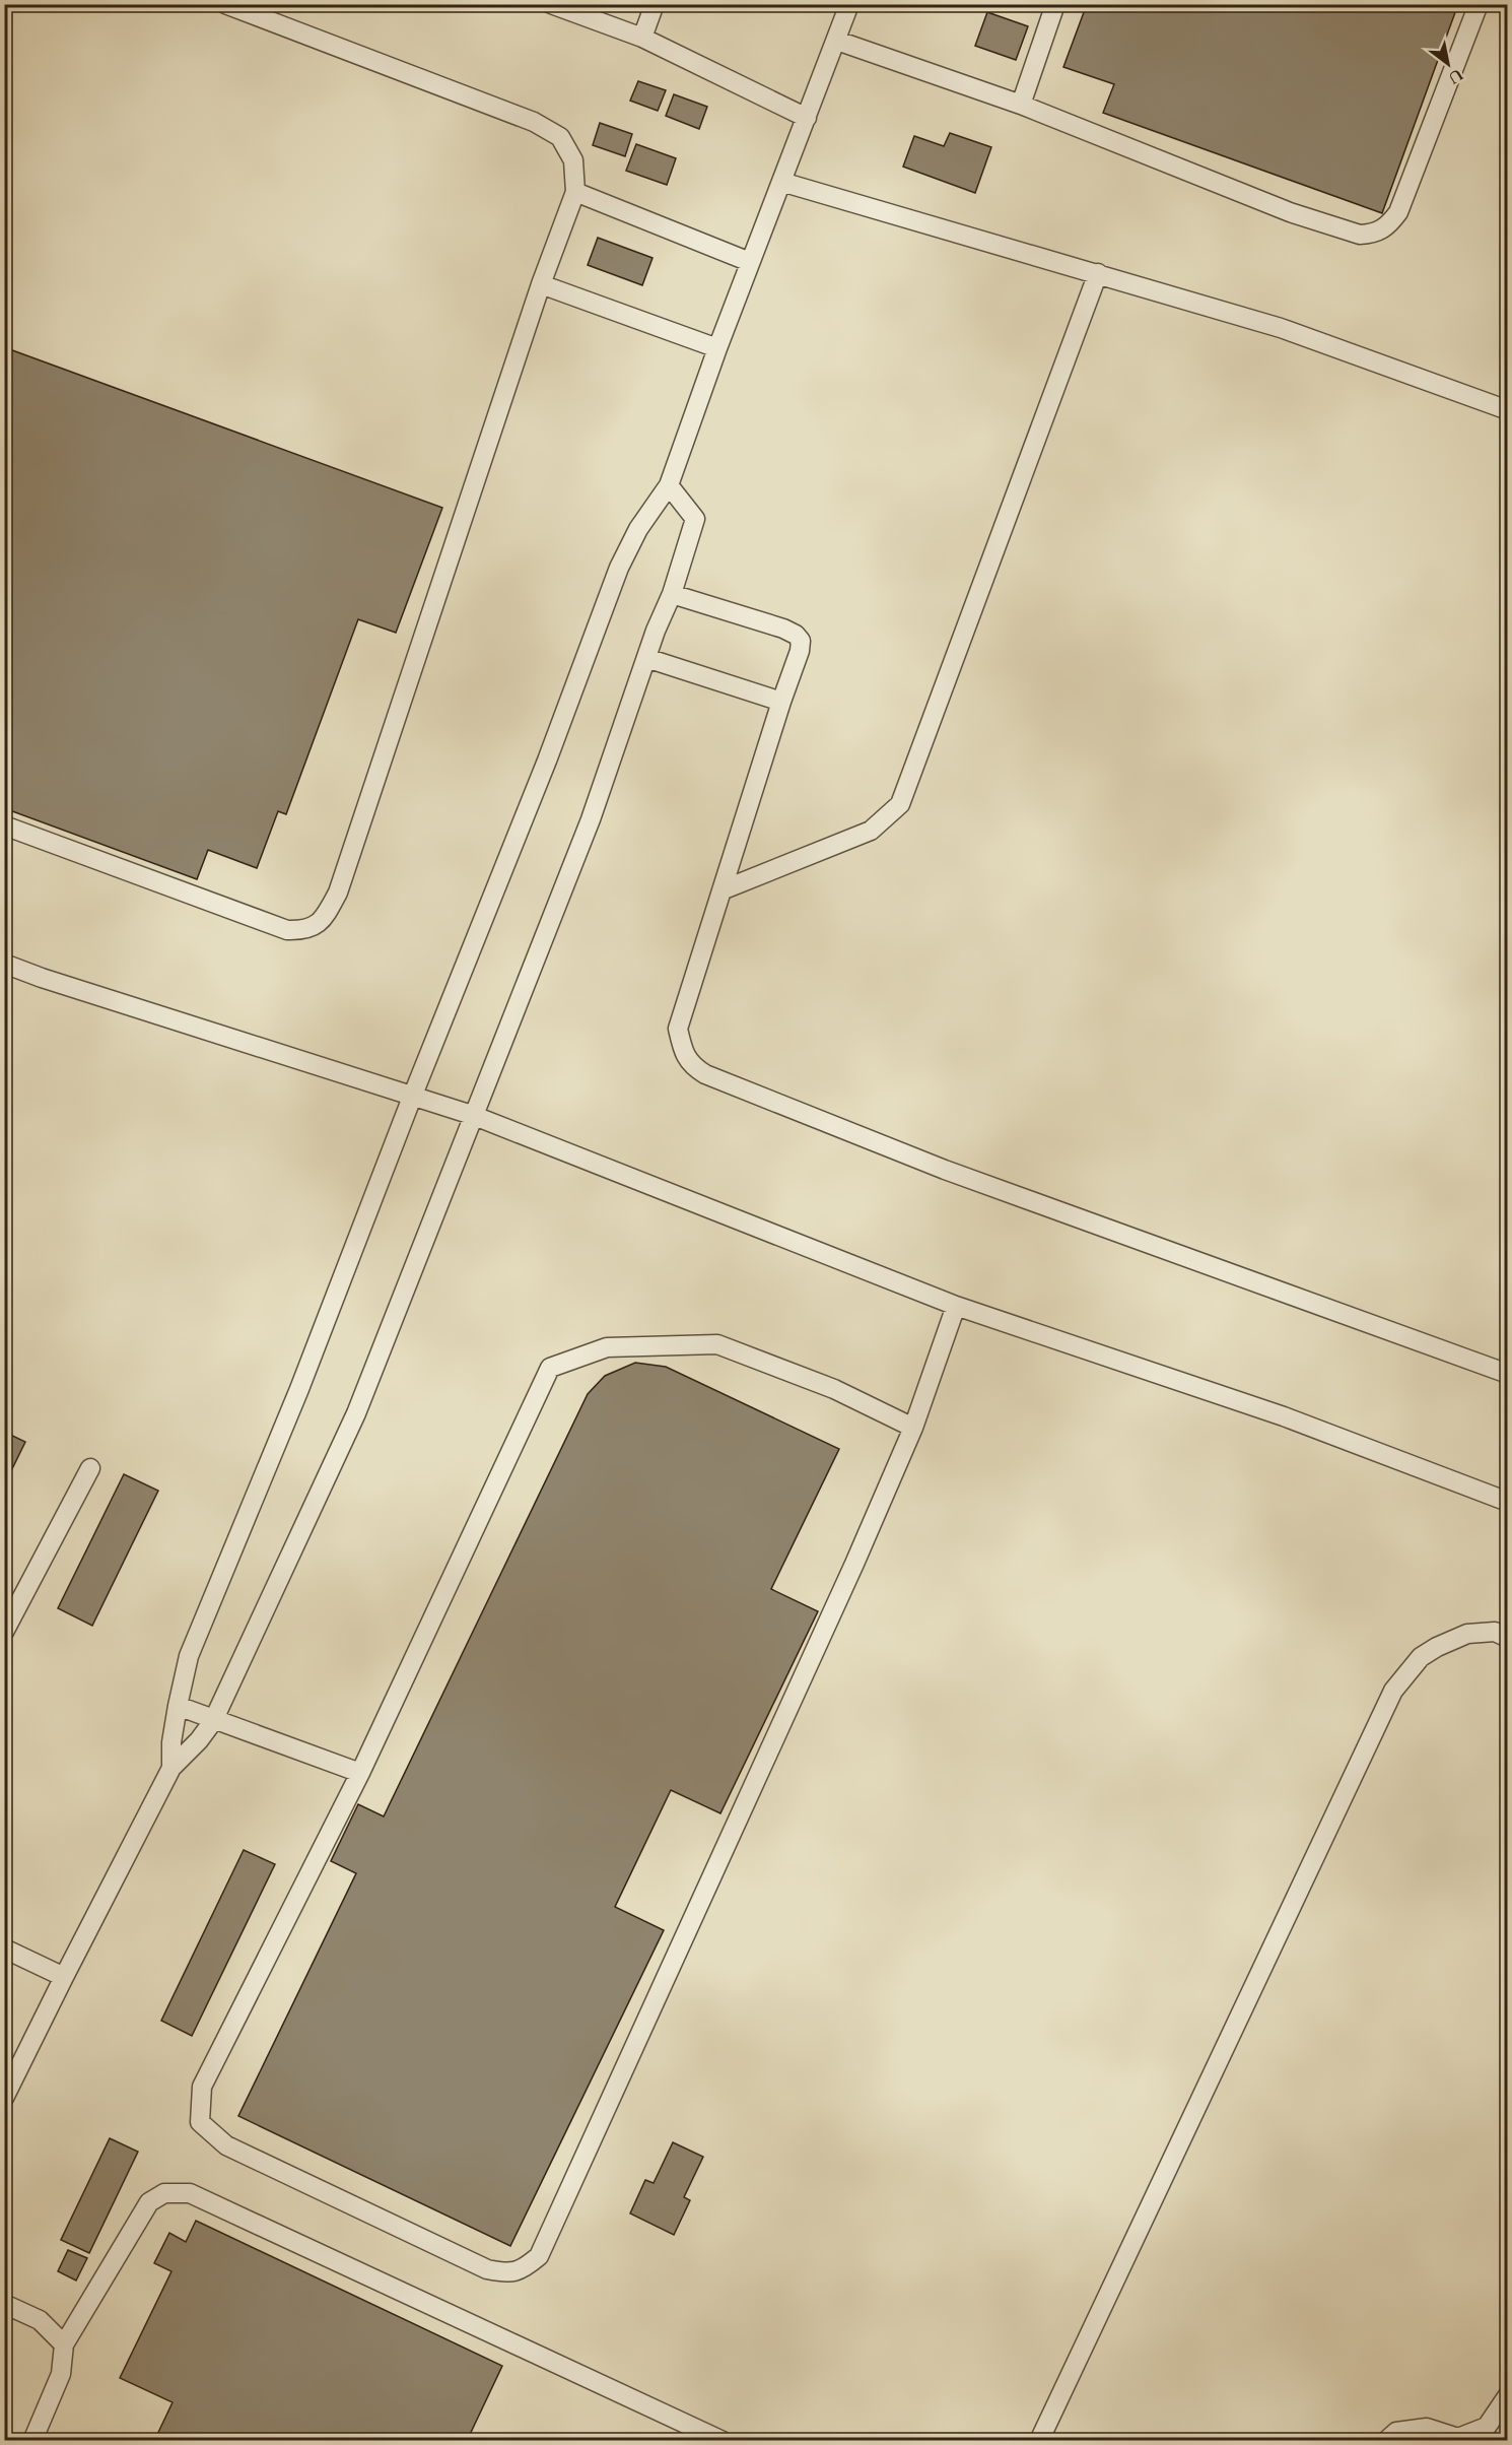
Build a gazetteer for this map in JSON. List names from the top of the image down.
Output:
{
  "north": "bottom right"
}
